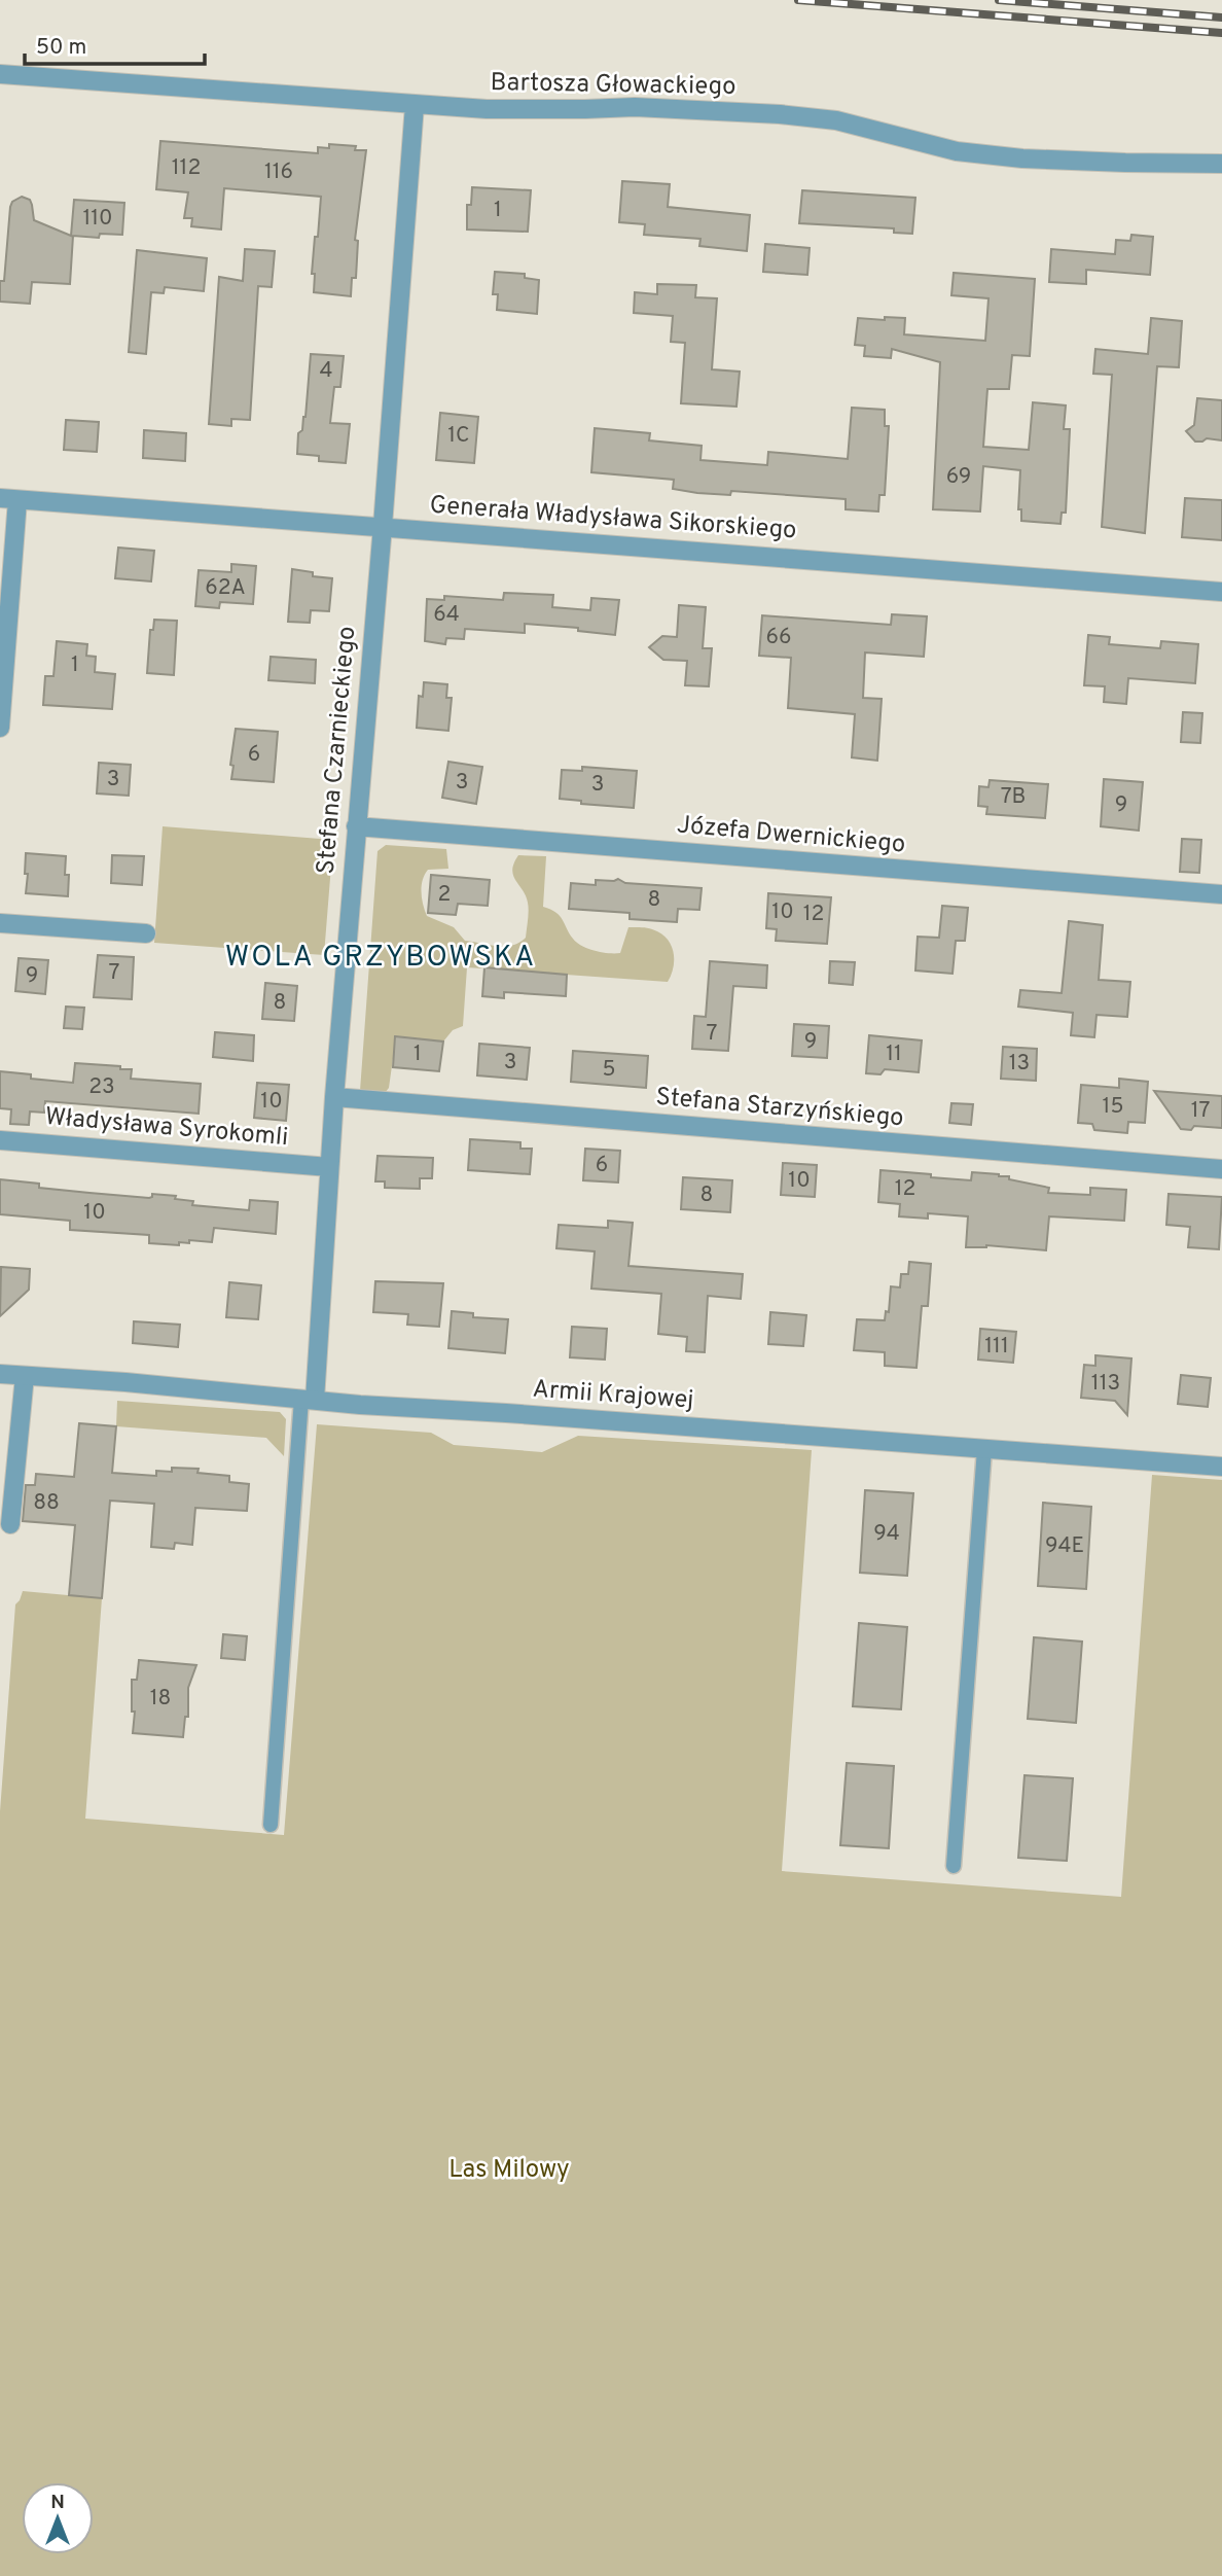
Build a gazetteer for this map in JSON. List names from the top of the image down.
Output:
{
  "streets": {
    "street": [
      "Bartosza Głowackiego",
      "Generała Władysława Sikorskiego",
      "Stefana Czarnieckiego",
      "Józefa Dwernickiego",
      "Stefana Starzyńskiego",
      "Władysława Syrokomli",
      "Armii Krajowej"
    ]
  },
  "crossings": [
    ["Bartosza Głowackiego", "Stefana Czarnieckiego"],
    ["Generała Władysława Sikorskiego", "Stefana Czarnieckiego"],
    ["Stefana Czarnieckiego", "Józefa Dwernickiego"],
    ["Stefana Czarnieckiego", "Stefana Starzyńskiego"],
    ["Stefana Czarnieckiego", "Władysława Syrokomli"],
    ["Stefana Czarnieckiego", "Armii Krajowej"]
  ],
  "districts": ["WOLA GRZYBOWSKA"],
  "parks": ["Las Milowy"],
  "house_numbers": [
    "112",
    "116",
    "1",
    "110",
    "4",
    "1C",
    "69",
    "62A",
    "64",
    "66",
    "1",
    "6",
    "3",
    "3",
    "3",
    "7B",
    "9",
    "2",
    "8",
    "10",
    "12",
    "7",
    "9",
    "8",
    "7",
    "9",
    "1",
    "11",
    "3",
    "13",
    "5",
    "23",
    "10",
    "15",
    "17",
    "6",
    "10",
    "12",
    "8",
    "10",
    "111",
    "113",
    "88",
    "94",
    "94E",
    "18"
  ],
  "scale_bar": "50 m",
  "north": "top"
}
